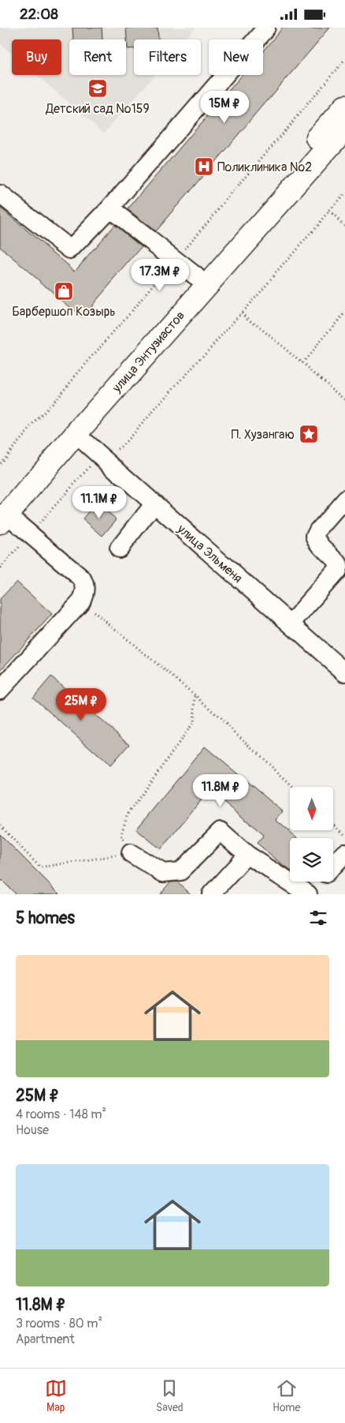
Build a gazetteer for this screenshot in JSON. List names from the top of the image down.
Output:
{
  "streets": {
    "main road": ["улица Энтузиастов"],
    "street": ["улица Эльменя"]
  },
  "crossings": [
    ["улица Энтузиастов", "улица Эльменя"]
  ],
  "places": {
    "school or university": ["Детский сад №159"],
    "hospital": ["Поликлиника №2"],
    "shop": ["Барбершоп Козырь"],
    "place": ["П. Хузангаю"]
  },
  "north": "bottom",
  "page": {
    "status": "22:08",
    "chip": [
      "Buy",
      "Rent",
      "Filters",
      "New"
    ],
    "price": [
      "15M ₽",
      "17.3M ₽",
      "11.1M ₽",
      "25M ₽",
      "11.8M ₽"
    ],
    "heading": "5 homes",
    "list": [
      {
        "name": "25M ₽",
        "note": "4 rooms · 148 m² · House"
      },
      {
        "name": "11.8M ₽",
        "note": "3 rooms · 80 m² · Apartment"
      }
    ],
    "tabs": ["Map", "Saved", "Home"]
  }
}
